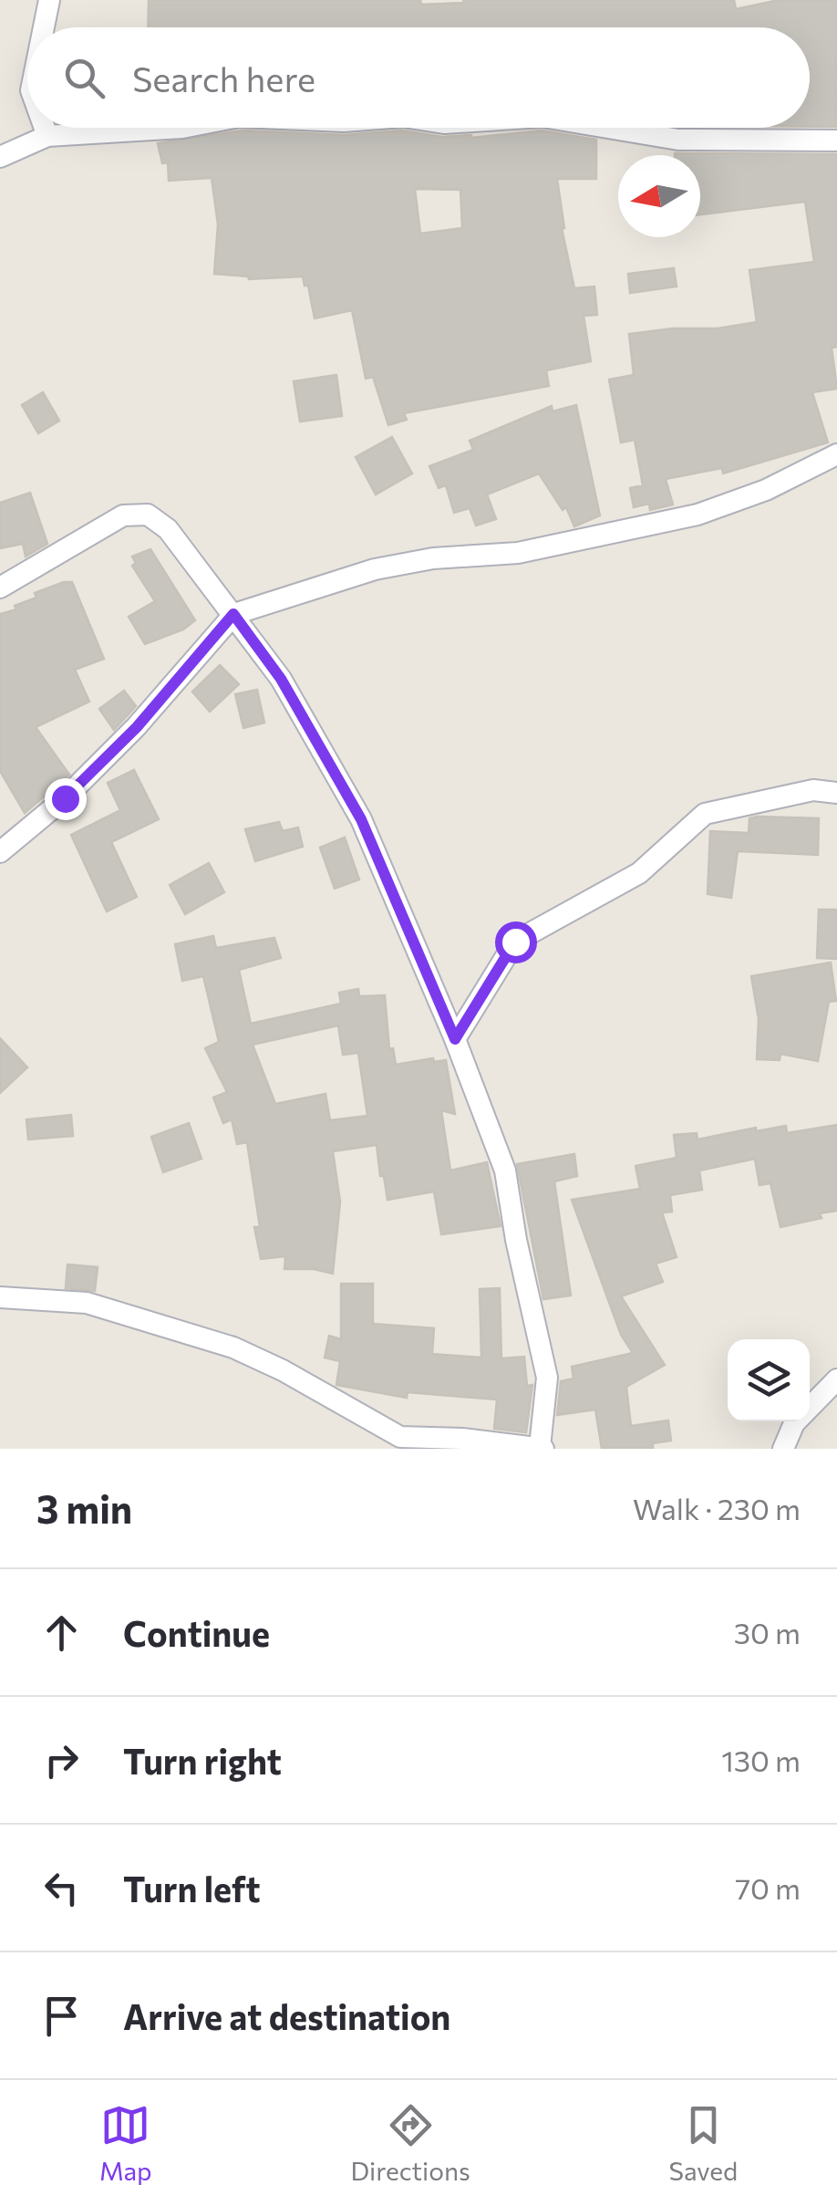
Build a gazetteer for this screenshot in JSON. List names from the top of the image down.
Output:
{
  "north": "left",
  "page": {
    "search": "Search here",
    "heading": ["3 min", "Walk · 230 m"],
    "list": [
      ["Continue", "30 m"],
      ["Turn right", "130 m"],
      ["Turn left", "70 m"],
      "Arrive at destination"
    ],
    "nav": ["Map", "Directions", "Saved"]
  }
}
